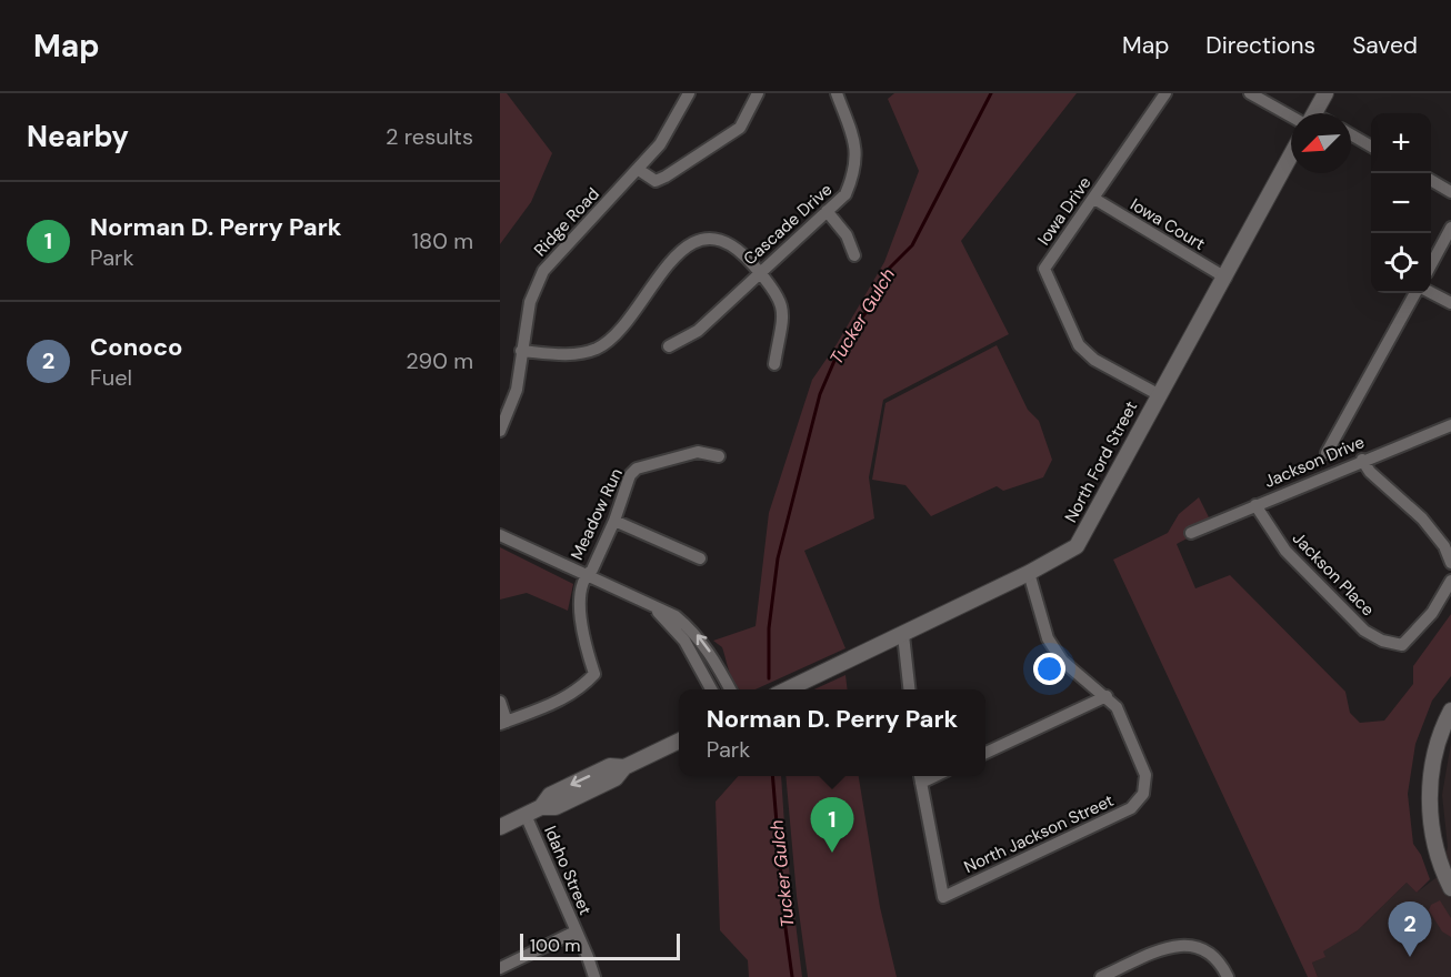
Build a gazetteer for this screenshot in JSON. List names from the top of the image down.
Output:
{
  "streets": {
    "street": [
      "Iowa Drive",
      "Ridge Road",
      "Cascade Drive",
      "Iowa Court",
      "North Ford Street",
      "Jackson Drive",
      "Meadow Run",
      "Jackson Place",
      "North Jackson Street",
      "Idaho Street"
    ]
  },
  "crossings": [
    ["Iowa Drive", "Iowa Court"],
    ["Iowa Drive", "North Ford Street"],
    ["Iowa Court", "North Ford Street"],
    ["Jackson Drive", "Jackson Place"]
  ],
  "water": ["Tucker Gulch"],
  "scale_bar": "100 m",
  "north": "bottom left",
  "page": {
    "header": "Map",
    "nav": ["Map", "Directions", "Saved"],
    "heading": ["Nearby", "2 results"],
    "map_buttons": ["+", "−"],
    "list": [
      {
        "mark": "1",
        "name": "Norman D. Perry Park",
        "note": "Park",
        "value": "180 m"
      },
      {
        "mark": "2",
        "name": "Conoco",
        "note": "Fuel",
        "value": "290 m"
      }
    ],
    "popup": ["Norman D. Perry Park", "Park"],
    "pins": ["1", "2"],
    "scale": "100 m"
  }
}
